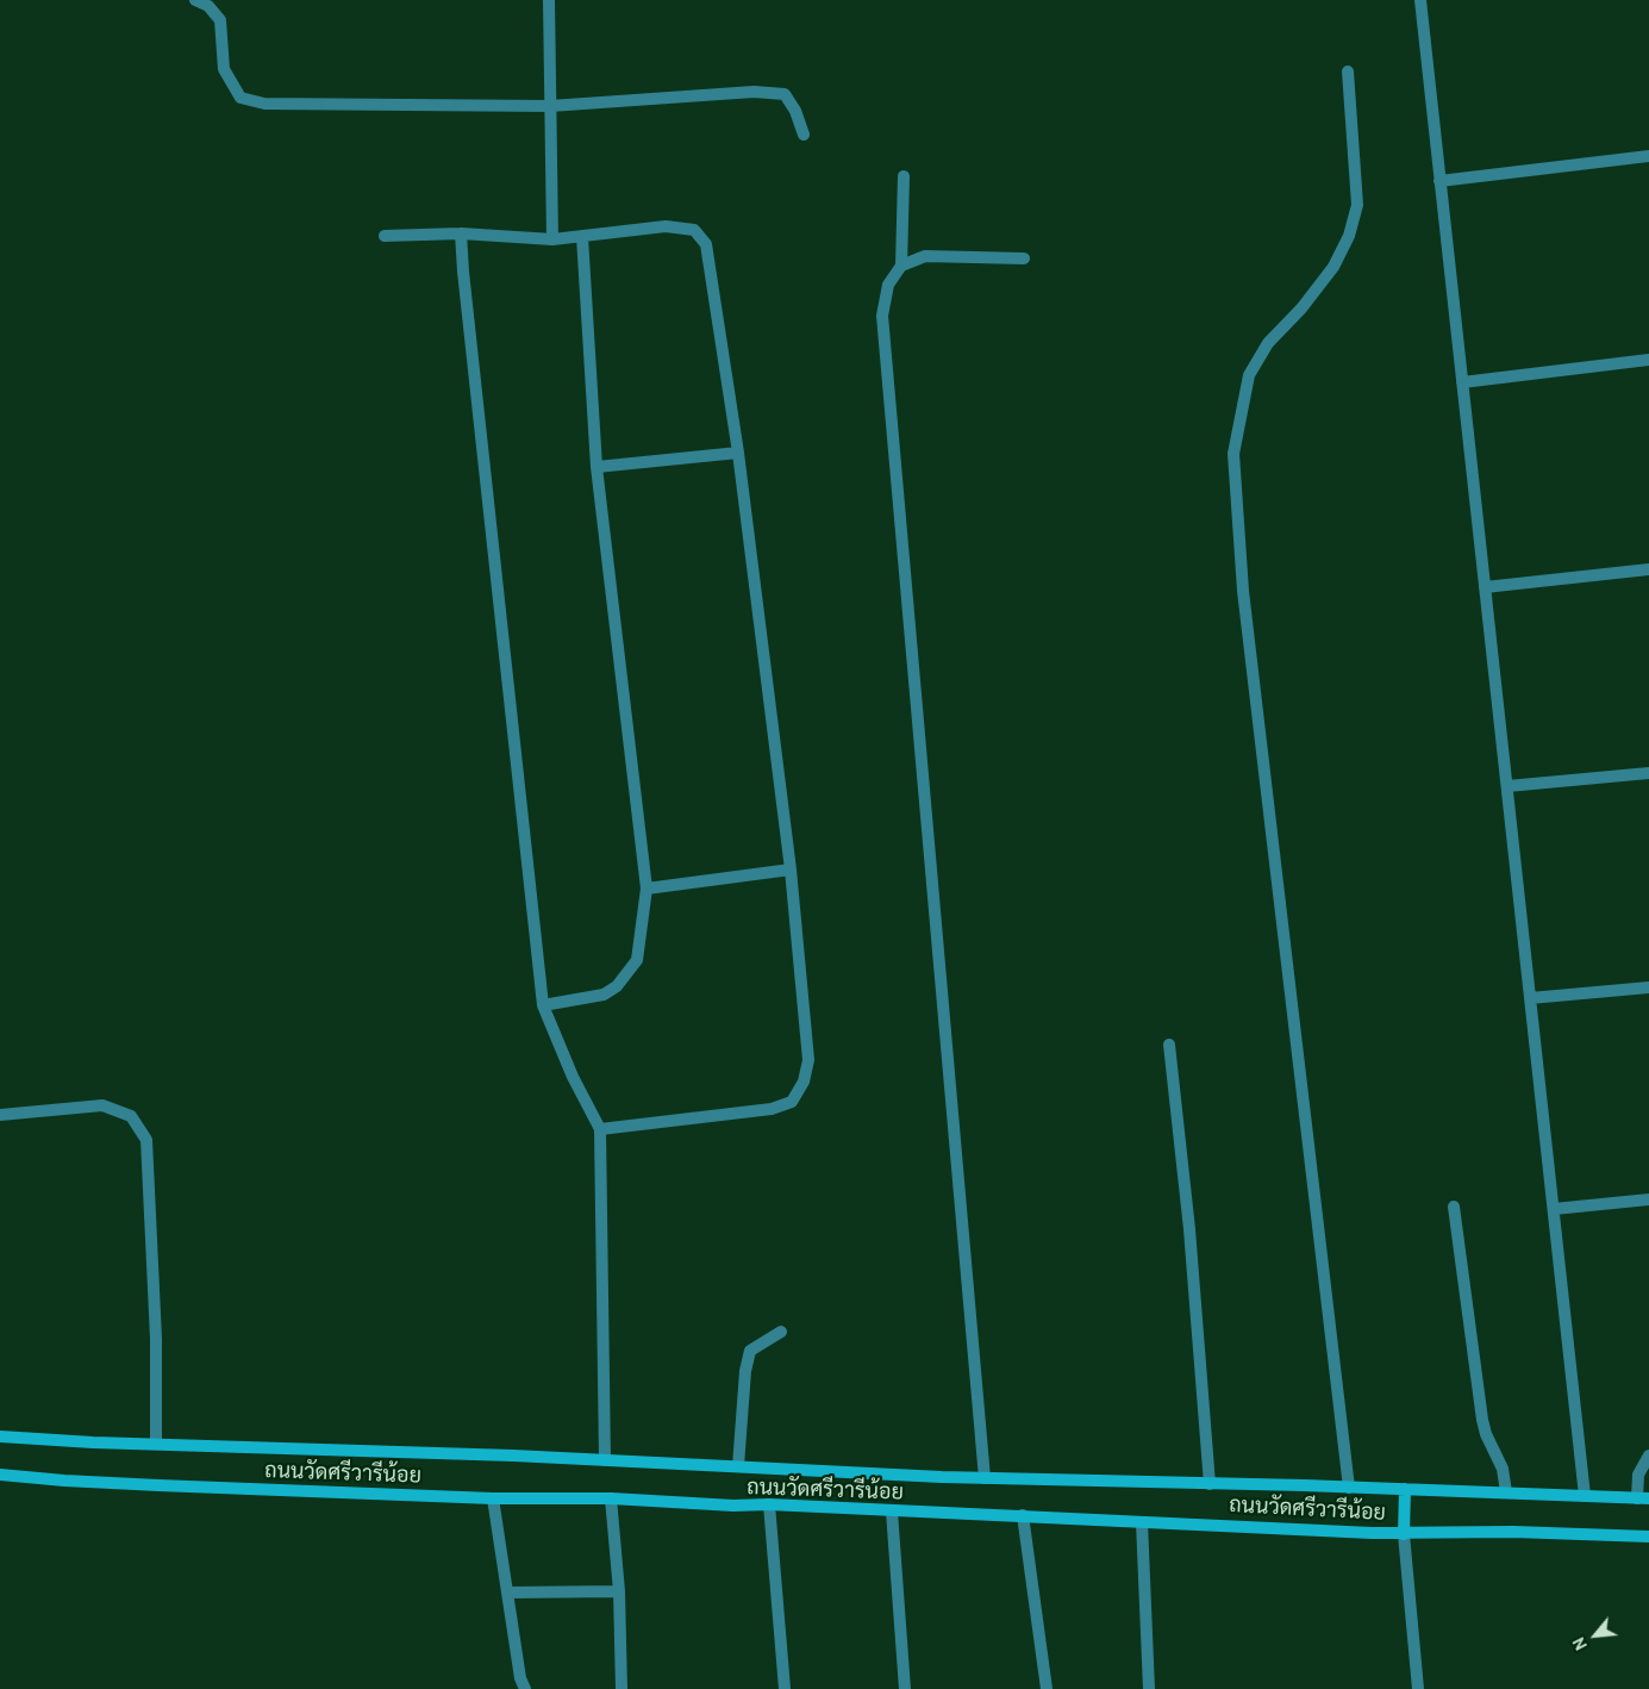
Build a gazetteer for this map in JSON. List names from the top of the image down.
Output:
{
  "streets": {
    "main road": ["ถนนวัดศรีวารีน้อย"]
  },
  "north": "bottom left"
}
